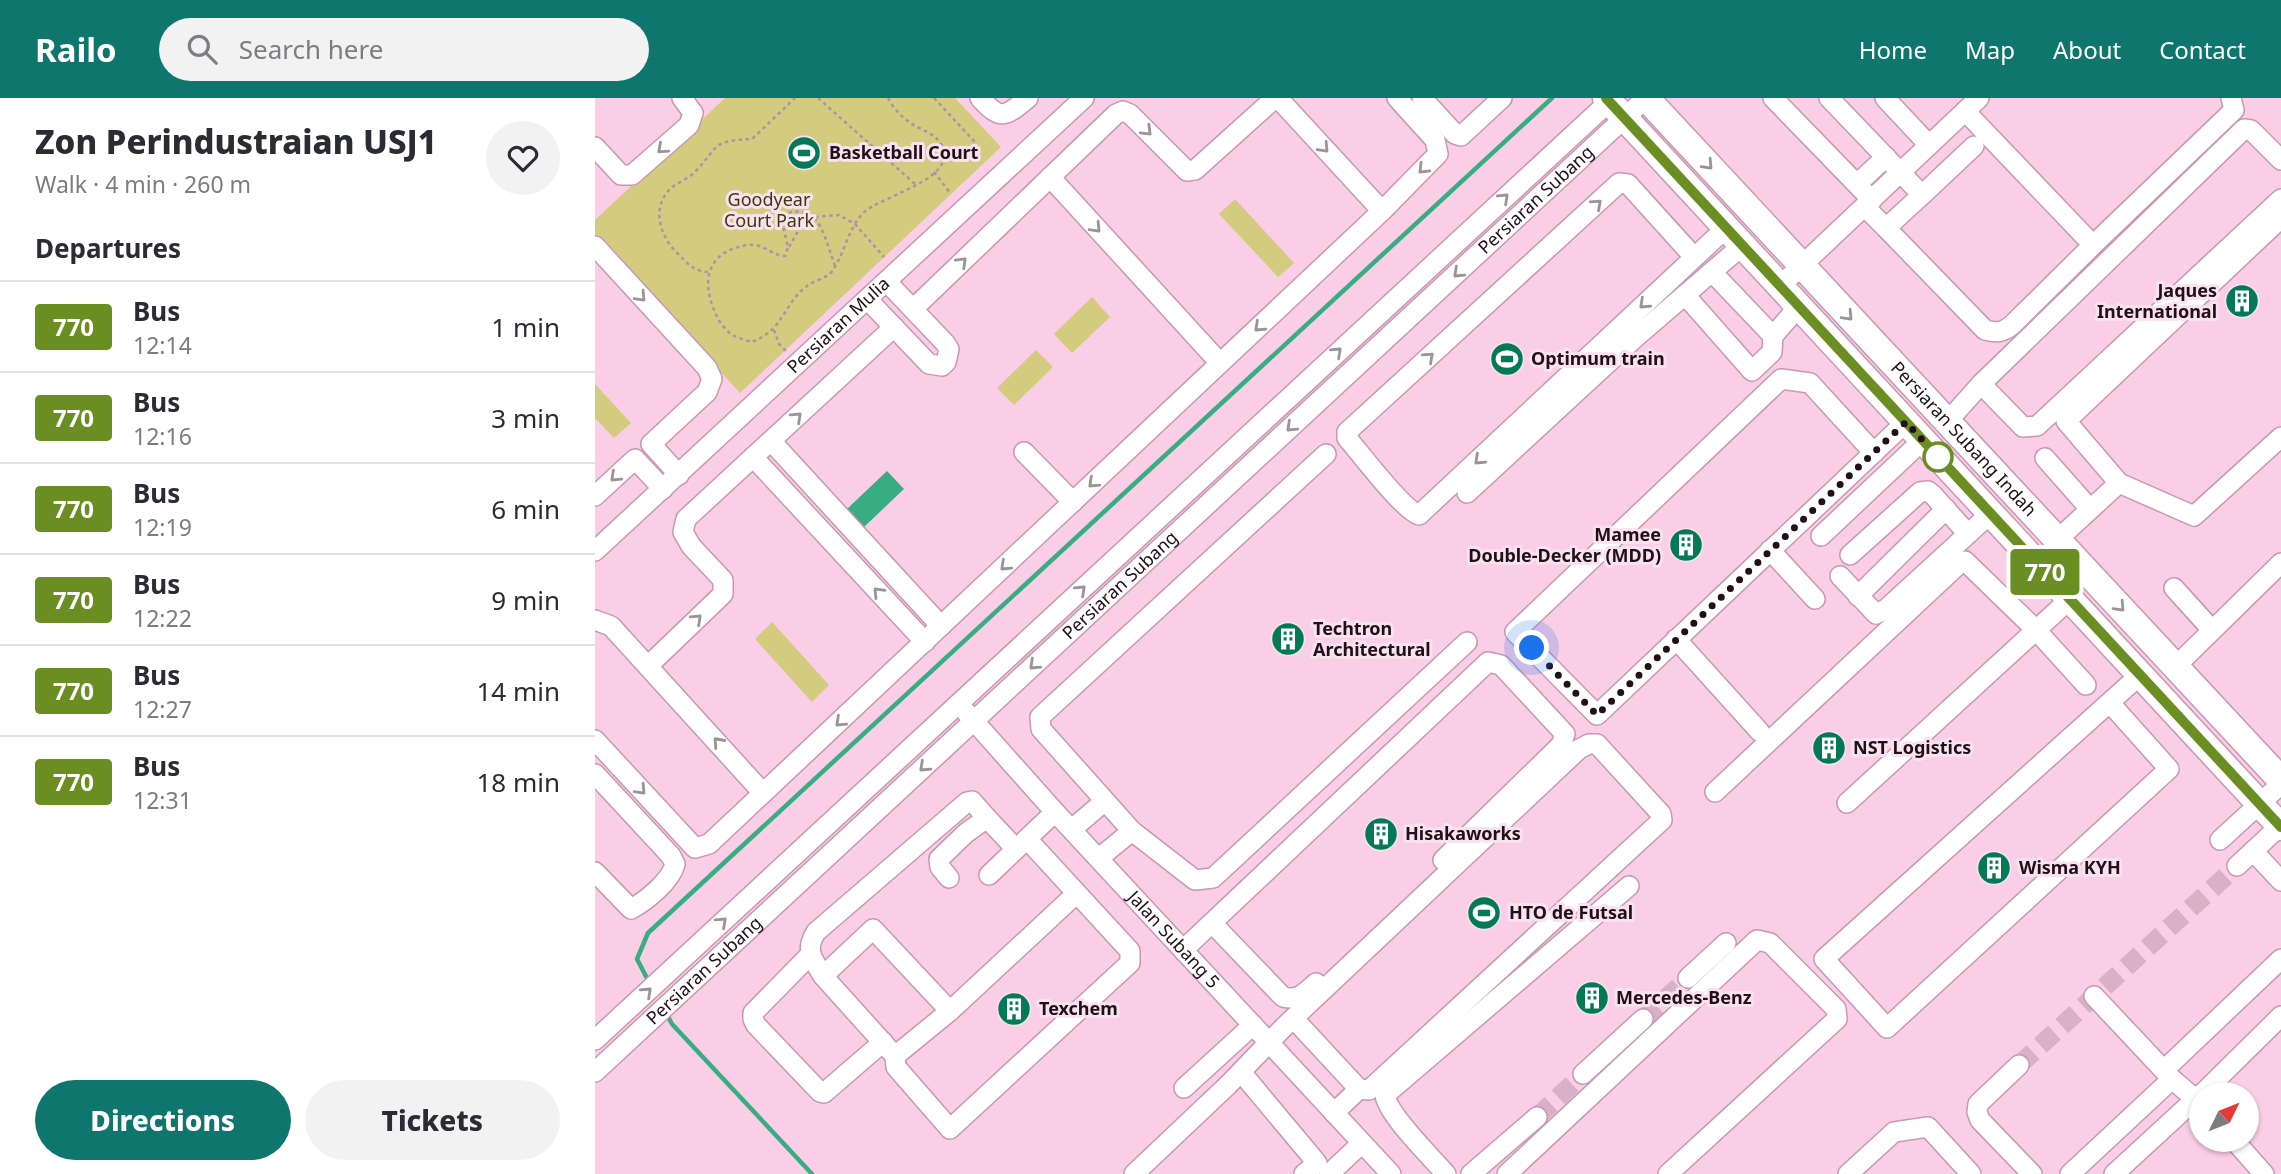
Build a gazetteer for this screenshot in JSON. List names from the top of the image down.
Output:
{
  "streets": {
    "main road": ["Persiaran Subang Indah"],
    "street": ["Persiaran Subang", "Persiaran Mulia", "Jalan Subang 5"]
  },
  "crossings": [
    ["Persiaran Subang", "Persiaran Subang Indah"],
    ["Persiaran Subang", "Jalan Subang 5"]
  ],
  "parks": ["Goodyear Court Park"],
  "places": {
    "sports": ["Basketball Court", "Optimum train", "HTO de Futsal"],
    "building": [
      "Jaques International",
      "Mamee Double-Decker (MDD)",
      "Techtron Architectural",
      "NST Logistics",
      "Hisakaworks",
      "Wisma KYH",
      "Mercedes-Benz",
      "Texchem"
    ]
  },
  "lines": ["bus line 770"],
  "north": "top right",
  "page": {
    "header": "Railo",
    "search": "Search here",
    "nav": [
      "Home",
      "Map",
      "About",
      "Contact"
    ],
    "heading": [
      ["Zon Perindustraian USJ1", "Walk · 4 min · 260 m"],
      "Departures"
    ],
    "on_map": "770",
    "list": [
      {
        "mark": "770",
        "name": "Bus",
        "note": "12:14",
        "value": "1 min"
      },
      {
        "mark": "770",
        "name": "Bus",
        "note": "12:16",
        "value": "3 min"
      },
      {
        "mark": "770",
        "name": "Bus",
        "note": "12:19",
        "value": "6 min"
      },
      {
        "mark": "770",
        "name": "Bus",
        "note": "12:22",
        "value": "9 min"
      },
      {
        "mark": "770",
        "name": "Bus",
        "note": "12:27",
        "value": "14 min"
      },
      {
        "mark": "770",
        "name": "Bus",
        "note": "12:31",
        "value": "18 min"
      }
    ],
    "buttons": ["Directions", "Tickets"]
  }
}
